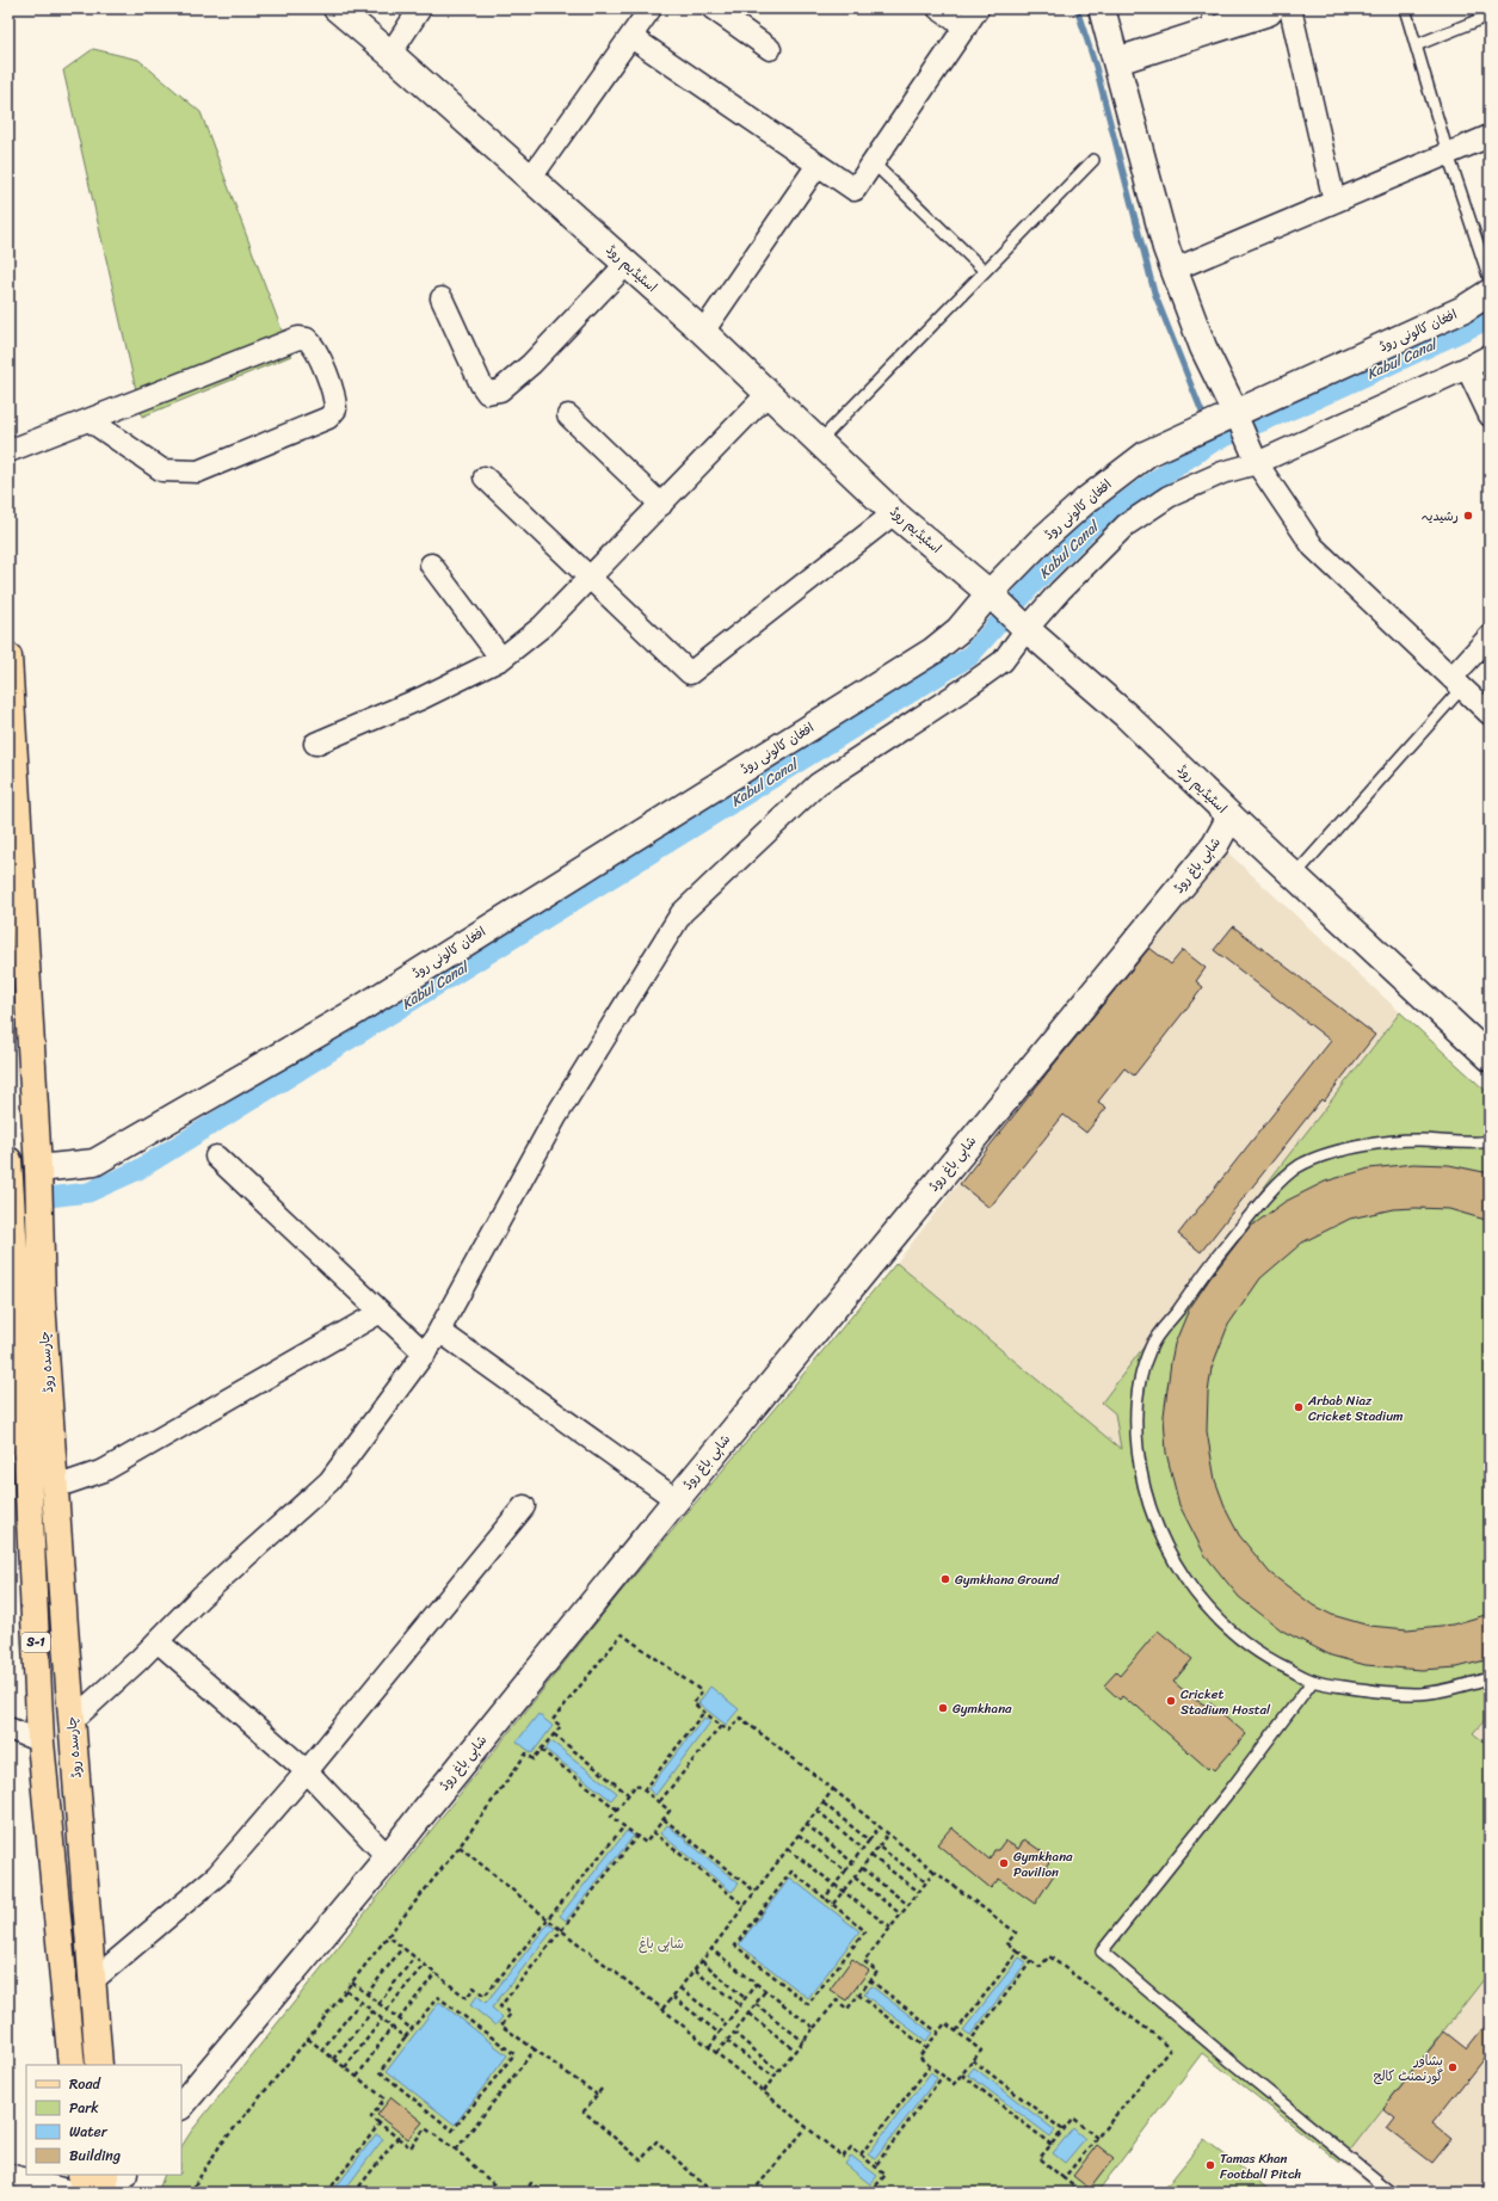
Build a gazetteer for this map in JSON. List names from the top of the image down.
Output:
{
  "streets": {
    "main road": [
      "اسٹیڈیم روڈ",
      "افغان کالونی روڈ",
      "شاہی باغ روڈ",
      "چارسدہ روڈ",
      "S-1"
    ]
  },
  "crossings": [
    ["اسٹیڈیم روڈ", "افغان کالونی روڈ"],
    ["اسٹیڈیم روڈ", "شاہی باغ روڈ"],
    ["افغان کالونی روڈ", "چارسدہ روڈ"]
  ],
  "water": ["Kabul Canal"],
  "parks": ["شاہی باغ"],
  "places": [
    "رشیدیہ",
    "Arbab Niaz Cricket Stadium",
    "Gymkhana Ground",
    "Cricket Stadium Hostal",
    "Gymkhana",
    "Gymkhana Pavilion",
    "پشاور گورنمنٹ کالج",
    "Tamas Khan Football Pitch"
  ],
  "legend": [
    "Road",
    "Park",
    "Water",
    "Building"
  ]
}
